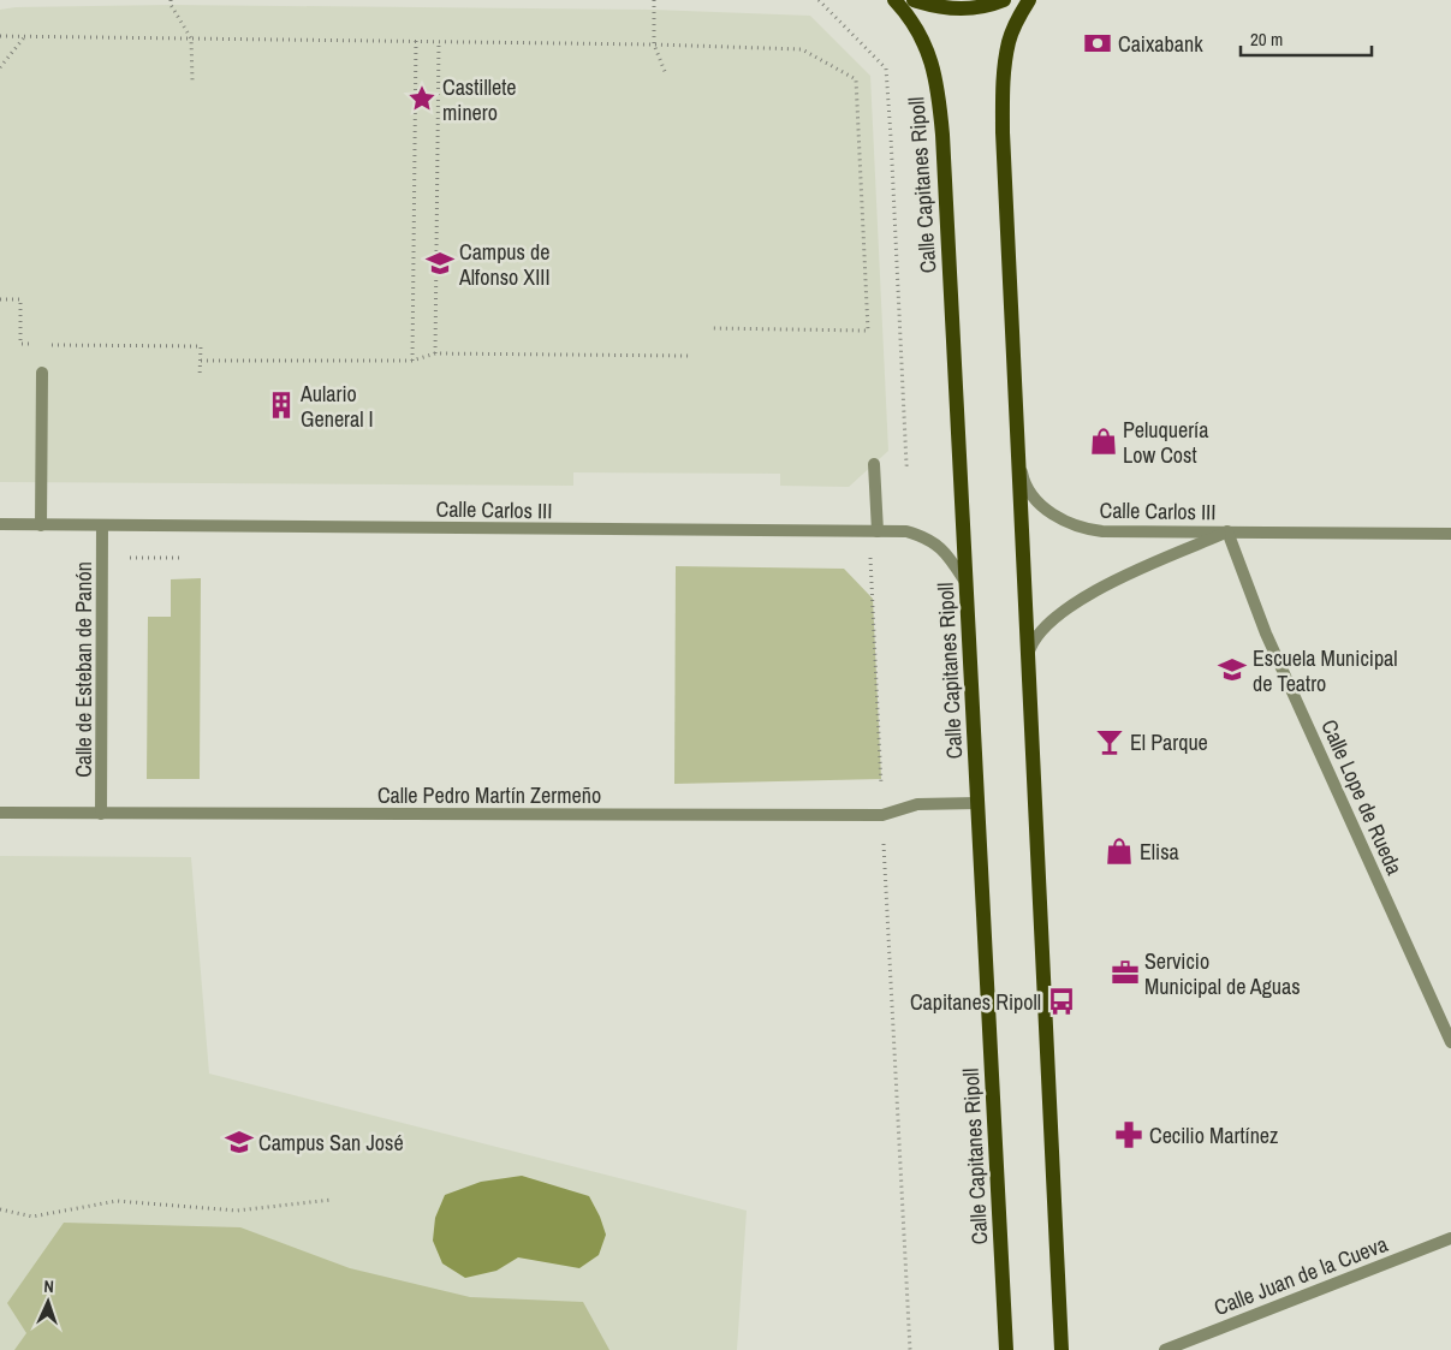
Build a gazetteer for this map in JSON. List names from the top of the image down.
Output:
{
  "streets": {
    "main road": ["Calle Capitanes Ripoll"],
    "street": [
      "Calle Carlos III",
      "Calle de Esteban de Panón",
      "Calle Pedro Martín Zermeño",
      "Calle Lope de Rueda",
      "Calle Juan de la Cueva"
    ]
  },
  "crossings": [
    ["Calle Capitanes Ripoll", "Calle Carlos III"],
    ["Calle Capitanes Ripoll", "Calle Pedro Martín Zermeño"],
    ["Calle Carlos III", "Calle de Esteban de Panón"],
    ["Calle Carlos III", "Calle Lope de Rueda"],
    ["Calle de Esteban de Panón", "Calle Pedro Martín Zermeño"]
  ],
  "places": {
    "bank": ["Caixabank"],
    "place": ["Castillete minero"],
    "school or university": ["Campus de Alfonso XIII", "Escuela Municipal de Teatro", "Campus San José"],
    "building": ["Aulario General I"],
    "shop": ["Peluquería Low Cost", "Elisa"],
    "bar": ["El Parque"],
    "office": ["Servicio Municipal de Aguas"],
    "bus stop": ["Capitanes Ripoll"],
    "pharmacy": ["Cecilio Martínez"]
  },
  "scale_bar": "20 m",
  "north": "top"
}
